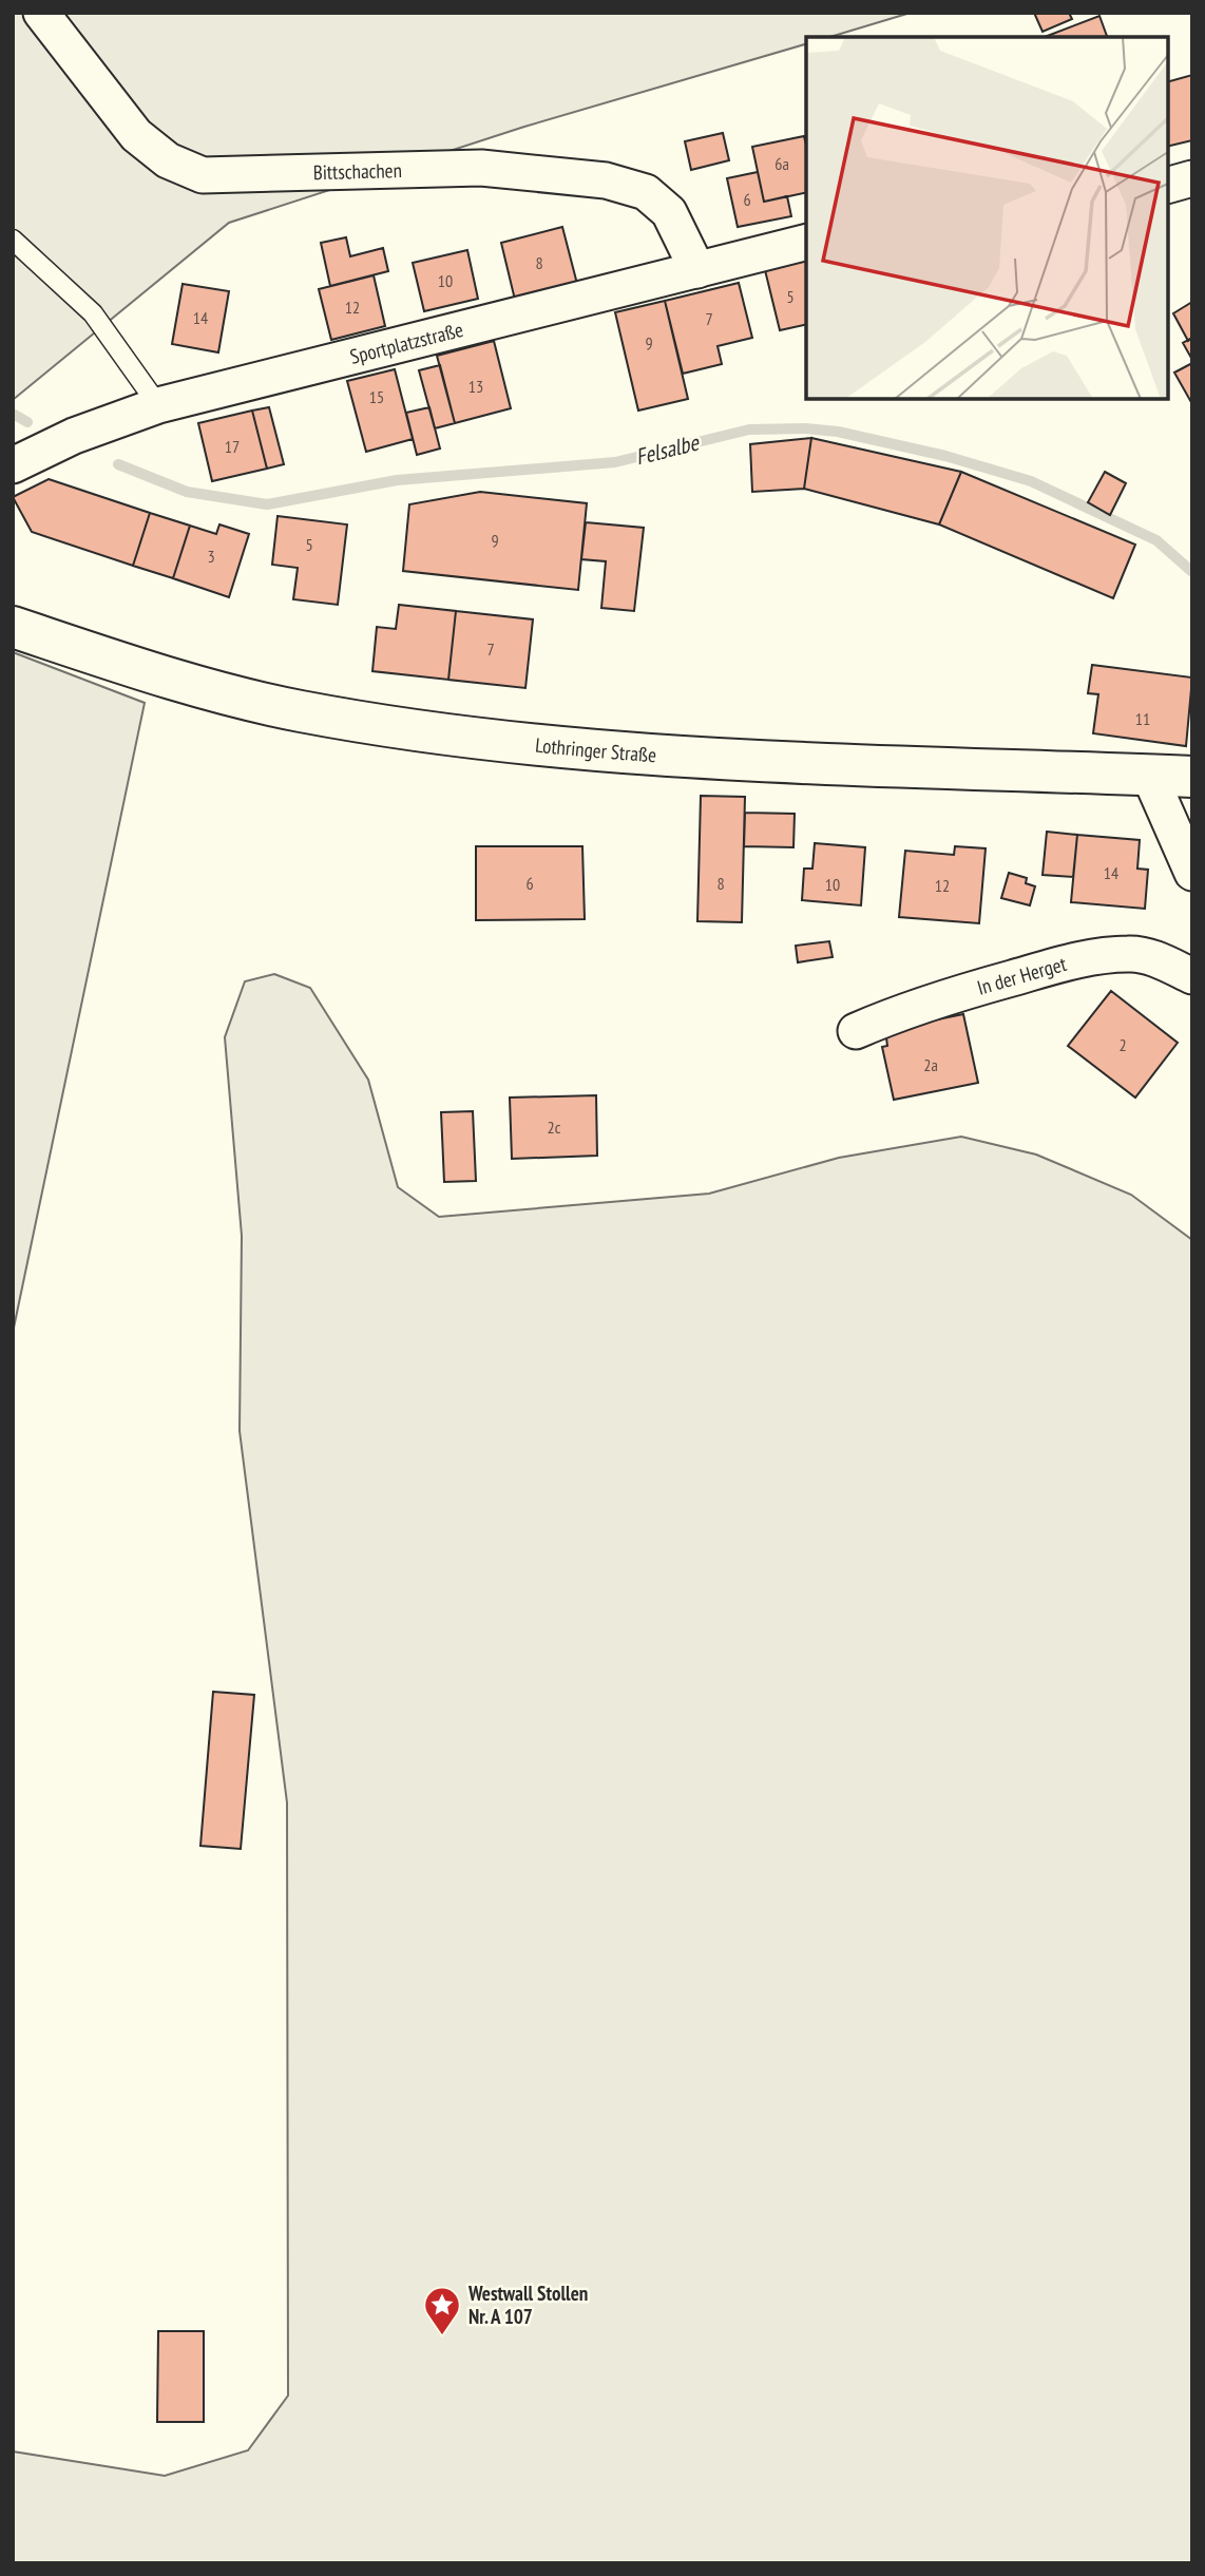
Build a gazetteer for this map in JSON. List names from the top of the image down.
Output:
{
  "streets": {
    "main road": ["Lothringer Straße"],
    "street": ["Bittschachen", "Sportplatzstraße", "In der Herget"]
  },
  "crossings": [
    ["Bittschachen", "Sportplatzstraße"]
  ],
  "water": ["Felsalbe"],
  "places": {
    "place": ["Westwall Stollen Nr. A 107"]
  },
  "house_numbers": [
    "6a",
    "6",
    "8",
    "10",
    "5",
    "12",
    "14",
    "7",
    "9",
    "13",
    "15",
    "17",
    "9",
    "5",
    "3",
    "7",
    "11",
    "14",
    "6",
    "8",
    "10",
    "12",
    "2",
    "2a",
    "2c"
  ]
}
